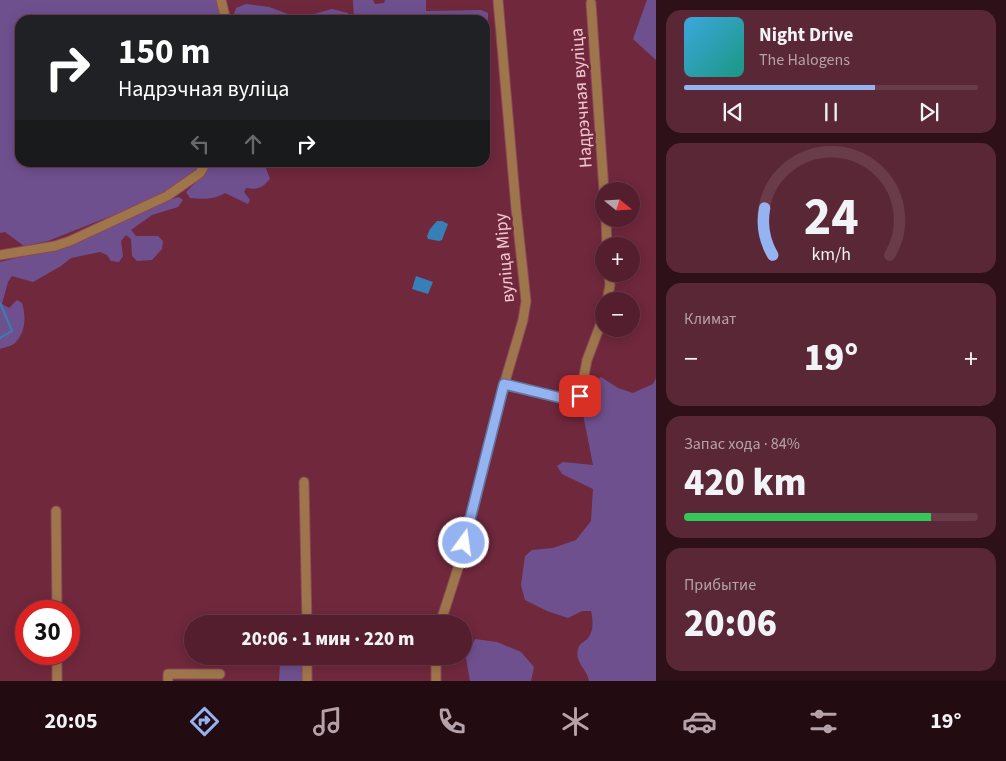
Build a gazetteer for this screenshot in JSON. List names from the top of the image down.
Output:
{
  "streets": {
    "street": ["Надрэчная вуліца", "вуліца Міру"]
  },
  "north": "right",
  "page": {
    "turn": ["150 m", "Надрэчная вуліца"],
    "song": ["Night Drive", "The Halogens"],
    "map_buttons": ["+", "−"],
    "tile": [
      "Климат",
      ["Запас хода · 84%", "420 km"],
      ["Прибытие", "20:06"]
    ],
    "heat": ["−", "19°", "+"],
    "limit": "30",
    "trip": "20:06 · 1 мин · 220 m",
    "tabs": ["20:05", "19°"],
    "gauge": ["24", "km/h"]
  }
}
